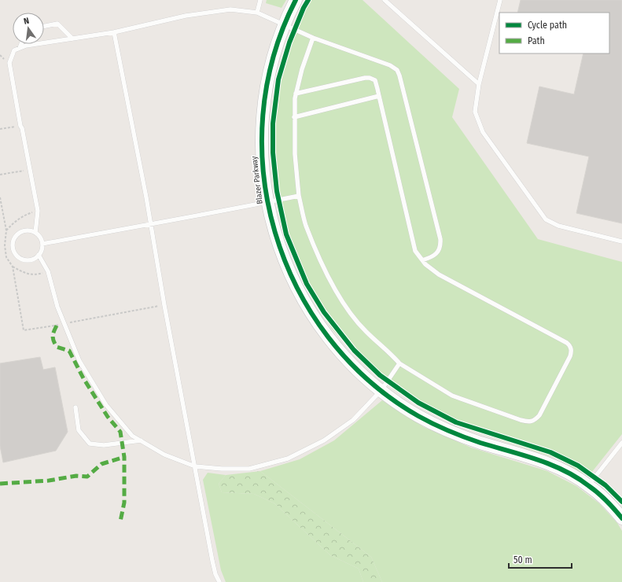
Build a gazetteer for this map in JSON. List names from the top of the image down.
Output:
{
  "streets": {
    "street": ["Blazer Parkway"]
  },
  "legend": ["Cycle path", "Path"],
  "scale_bar": "50 m",
  "north": "top"
}
